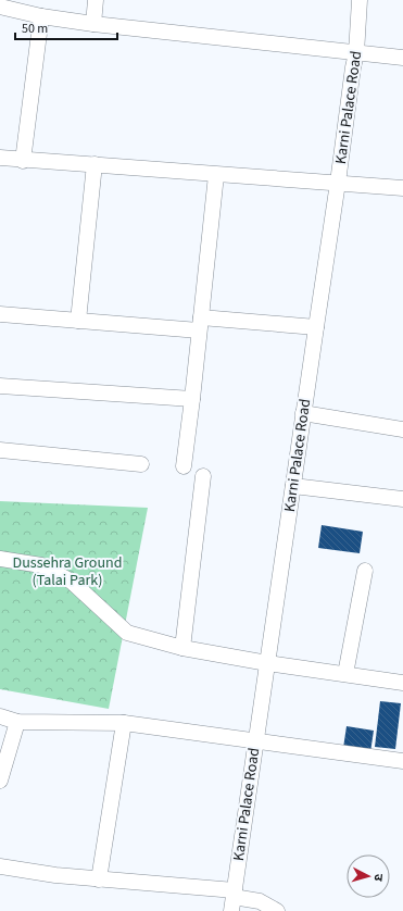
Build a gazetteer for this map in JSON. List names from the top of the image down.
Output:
{
  "streets": {
    "street": ["Karni Palace Road"]
  },
  "parks": ["Dussehra Ground (Talai Park)"],
  "scale_bar": "50 m",
  "north": "right"
}
